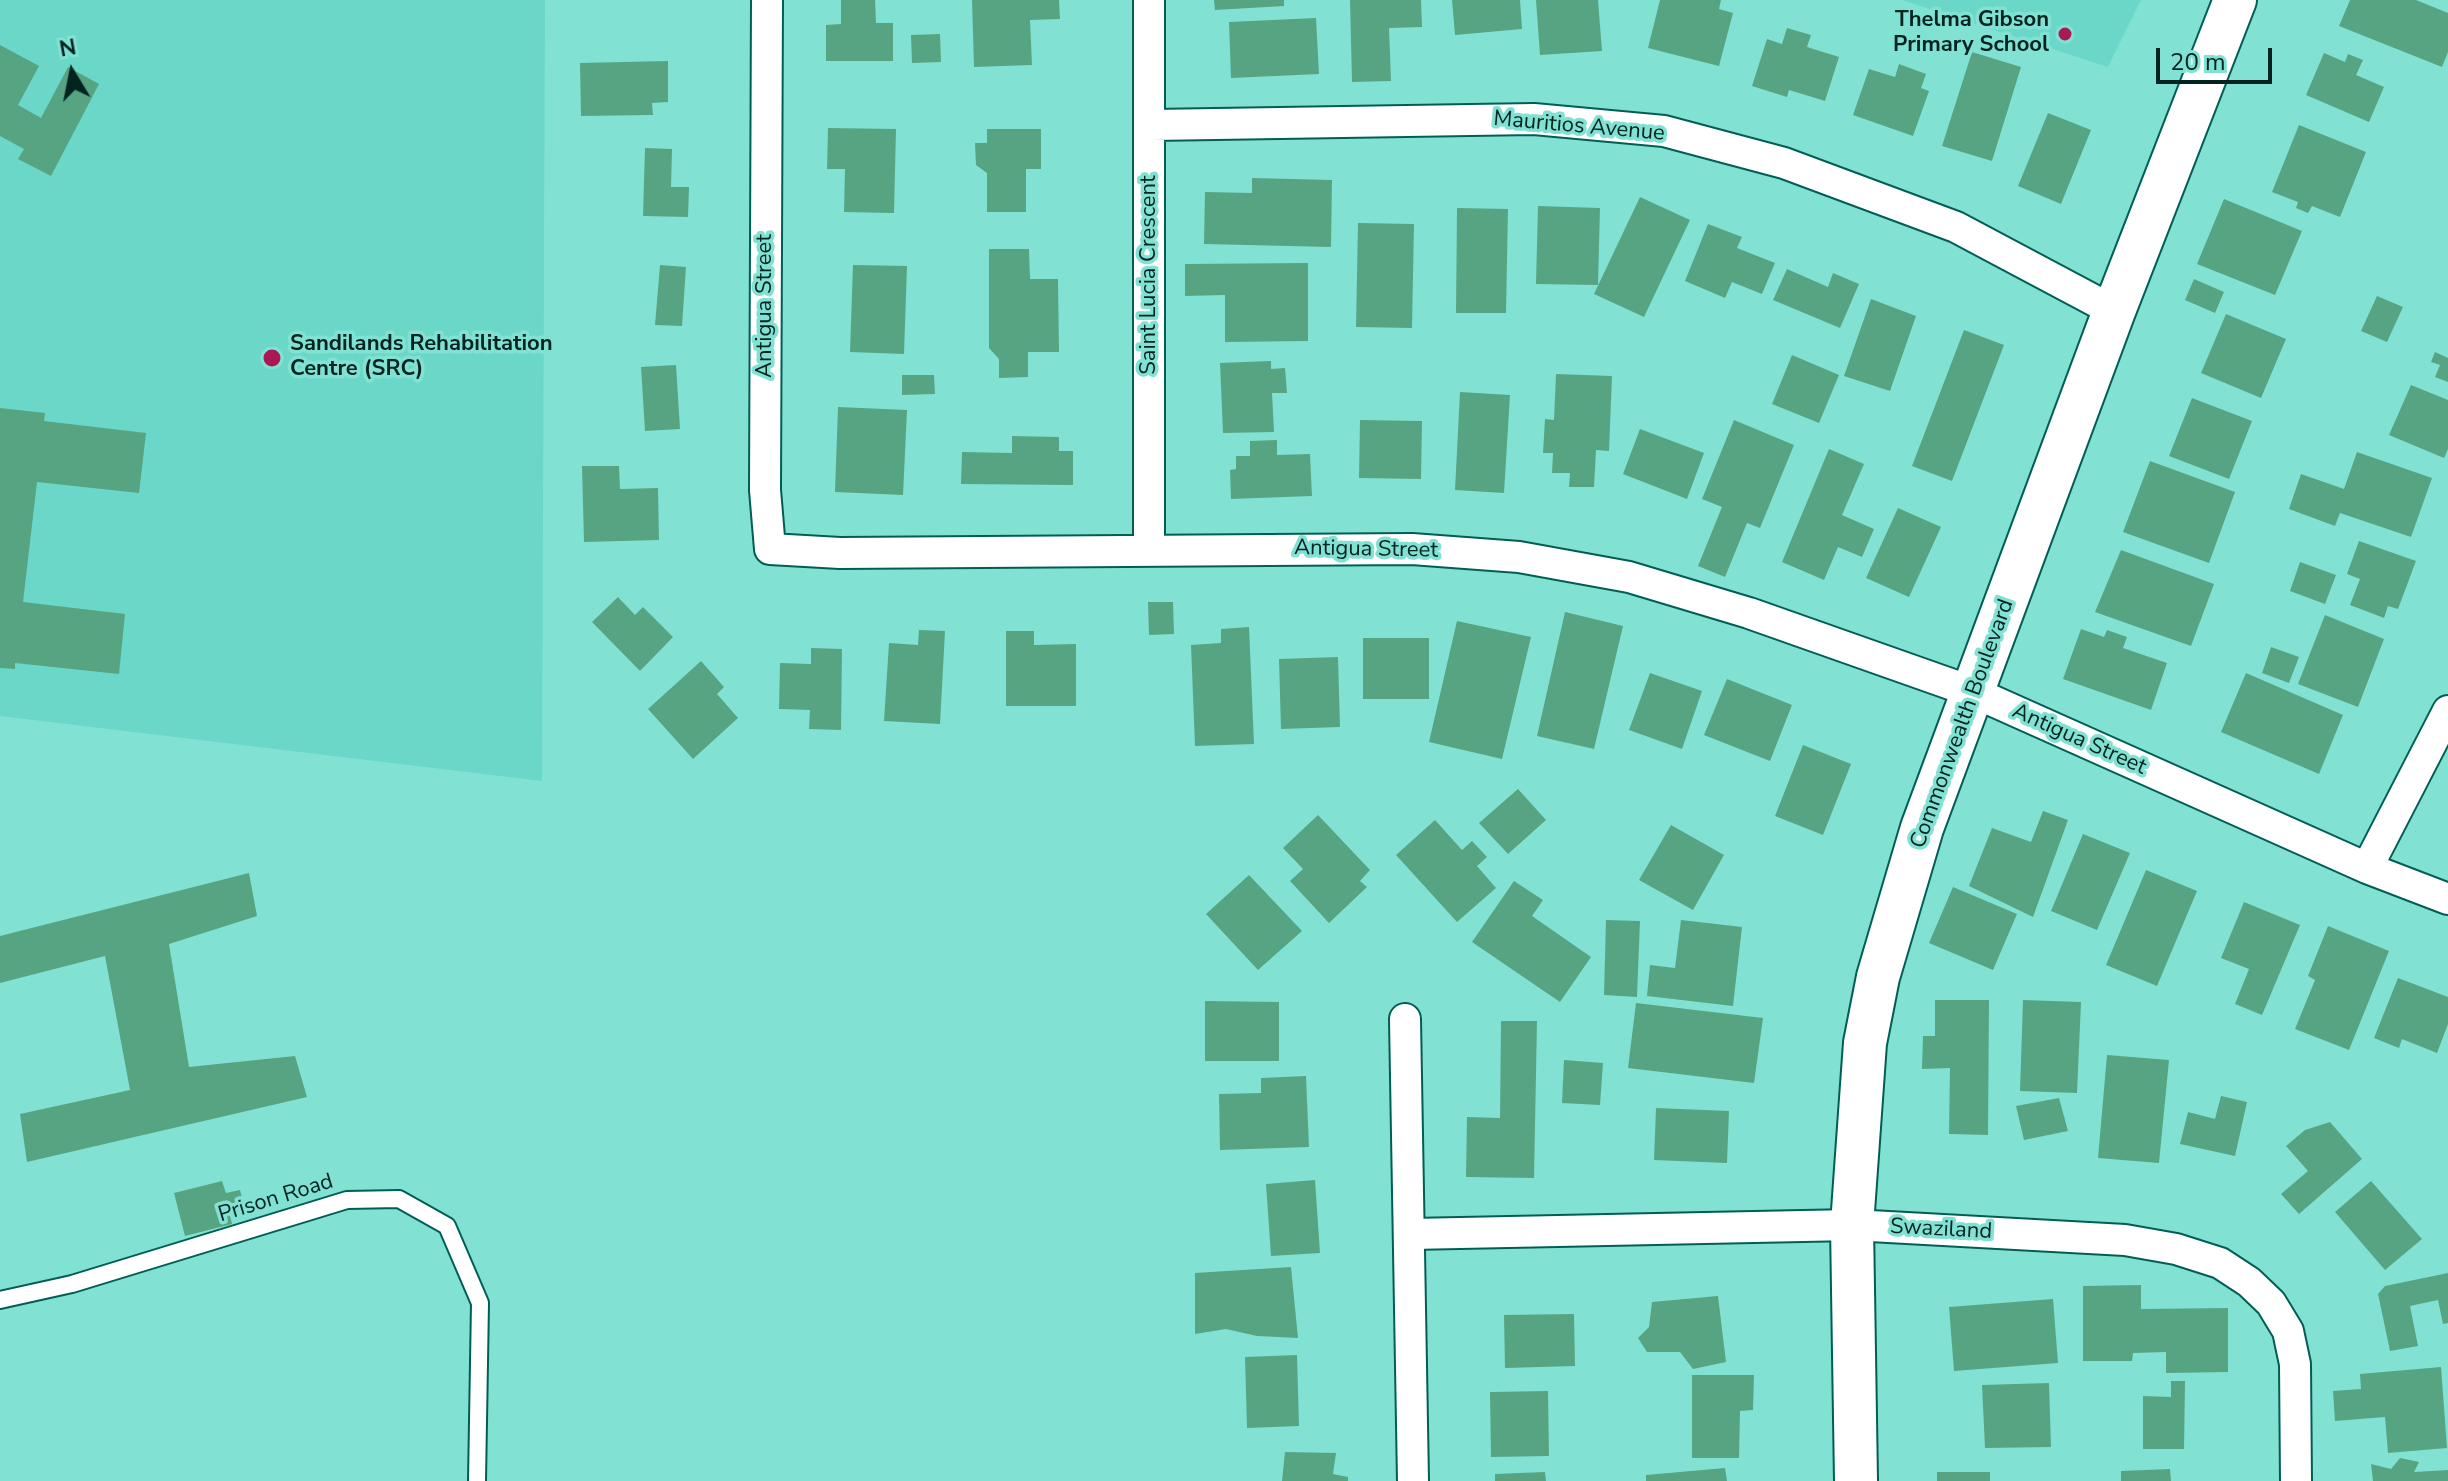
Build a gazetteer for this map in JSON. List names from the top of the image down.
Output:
{
  "streets": {
    "street": [
      "Mauritios Avenue",
      "Saint Lucia Crescent",
      "Antigua Street",
      "Commonwealth Boulevard",
      "Swaziland"
    ],
    "lane": ["Prison Road"]
  },
  "crossings": [
    ["Mauritios Avenue", "Saint Lucia Crescent"],
    ["Mauritios Avenue", "Commonwealth Boulevard"],
    ["Saint Lucia Crescent", "Antigua Street"],
    ["Antigua Street", "Commonwealth Boulevard"],
    ["Commonwealth Boulevard", "Swaziland"]
  ],
  "places": ["Thelma Gibson Primary School", "Sandilands Rehabilitation Centre (SRC)"],
  "scale_bar": "20 m",
  "north": "top"
}
